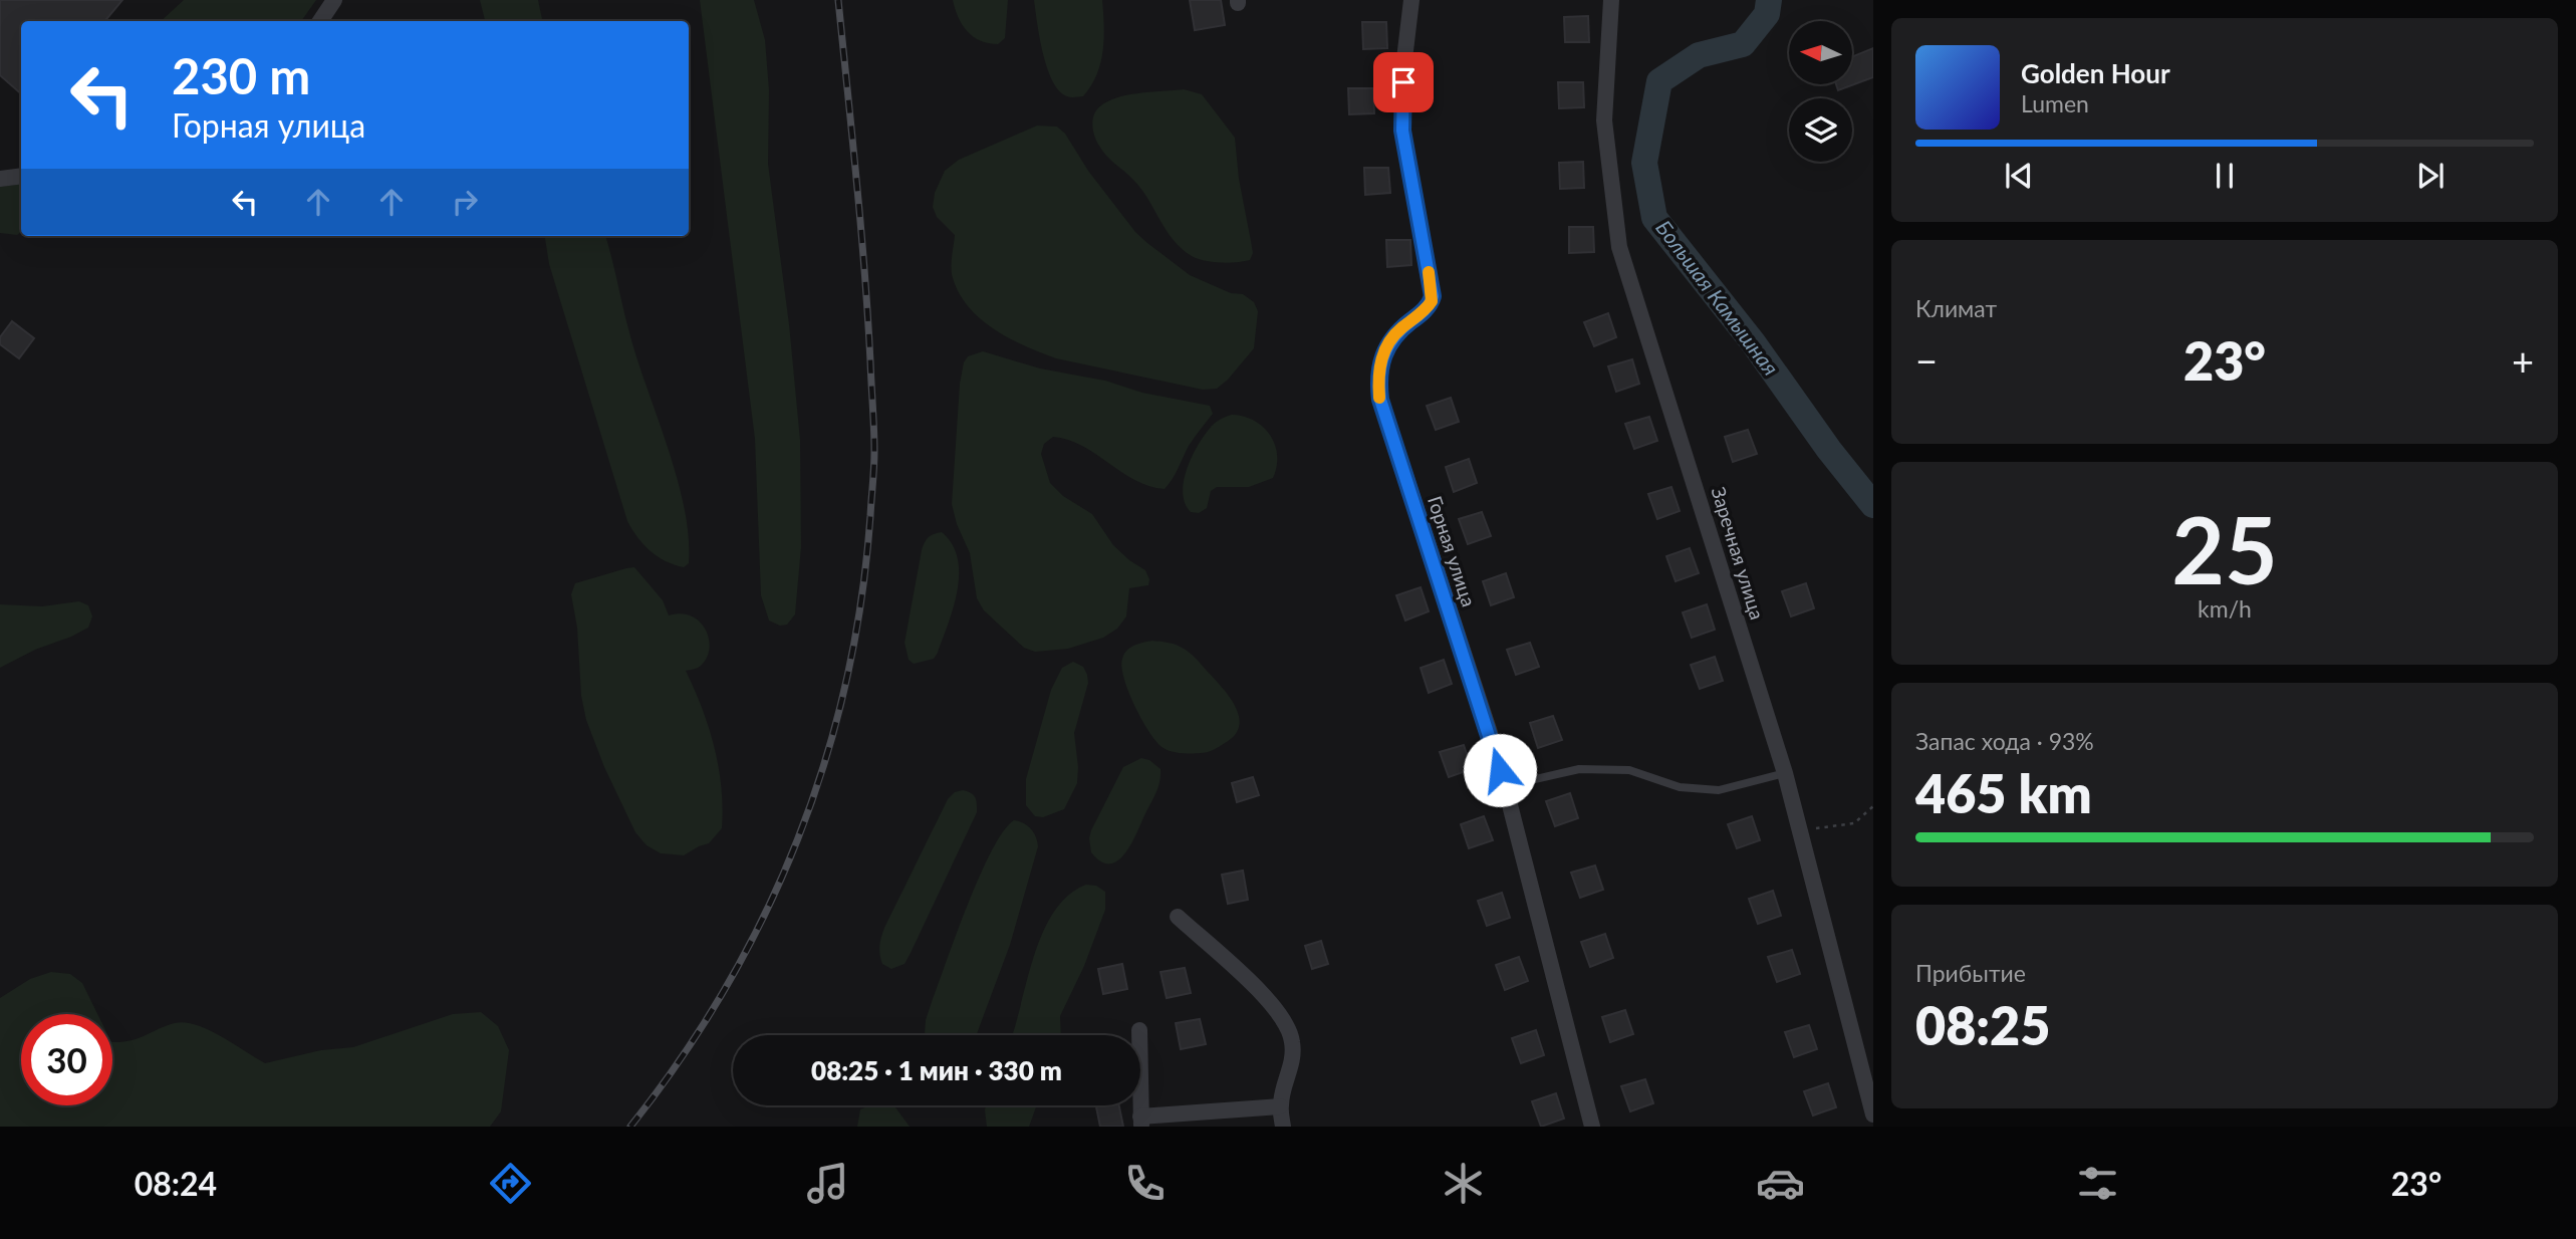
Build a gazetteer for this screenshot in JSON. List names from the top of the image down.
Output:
{
  "streets": {
    "street": ["Горная улица", "Заречная улица"]
  },
  "water": ["Большая Камышная"],
  "north": "left",
  "page": {
    "turn": ["230 m", "Горная улица"],
    "song": ["Golden Hour", "Lumen"],
    "tile": [
      "Климат",
      ["25", "km/h"],
      ["Запас хода · 93%", "465 km"],
      ["Прибытие", "08:25"]
    ],
    "heat": ["−", "23°", "+"],
    "limit": "30",
    "trip": "08:25 · 1 мин · 330 m",
    "tabs": ["08:24", "23°"]
  }
}
